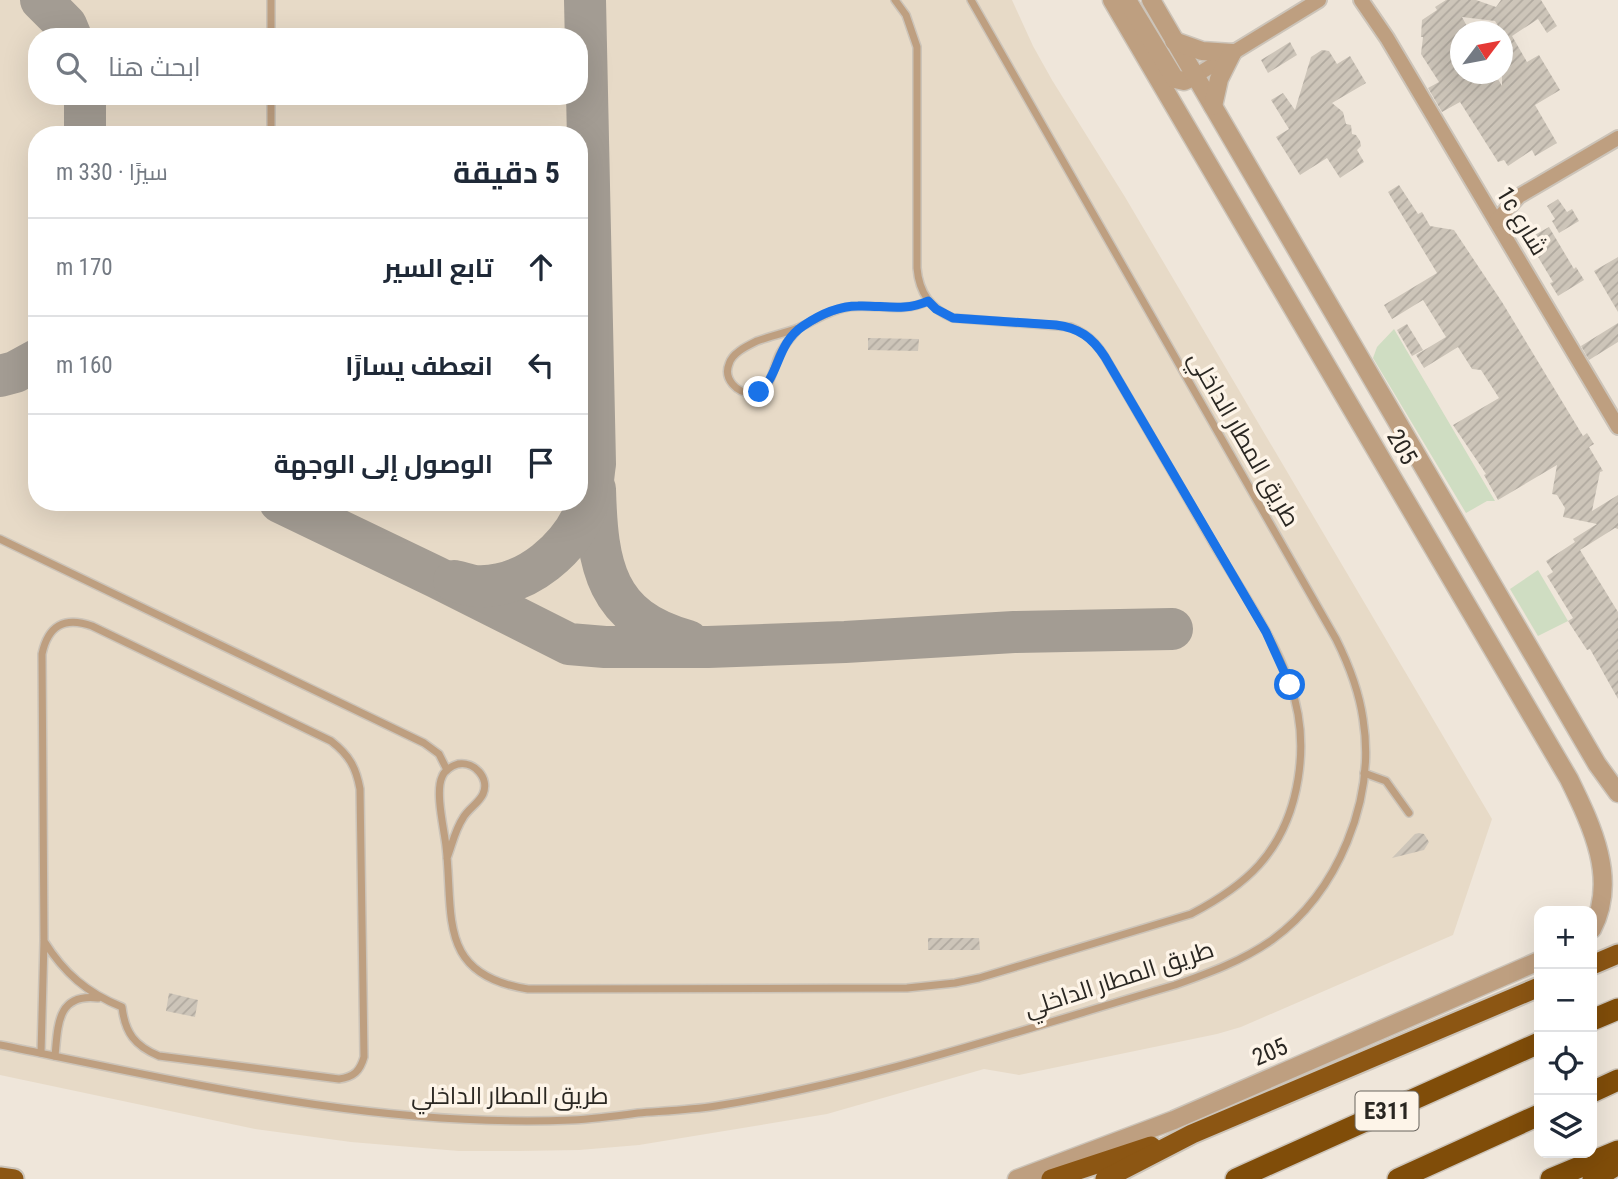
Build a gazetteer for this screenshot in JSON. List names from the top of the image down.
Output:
{
  "streets": {
    "highway": ["E311"],
    "street": ["1c شارع", "205"],
    "lane": ["طريق المطار الداخلي"]
  },
  "north": "top right",
  "page": {
    "search": "ابحث هنا",
    "heading": ["5 دقيقة", "سيرًا · 330 m"],
    "list": [
      ["تابع السير", "170 m"],
      ["انعطف يسارًا", "160 m"],
      "الوصول إلى الوجهة"
    ],
    "map_buttons": ["+", "−"]
  }
}
